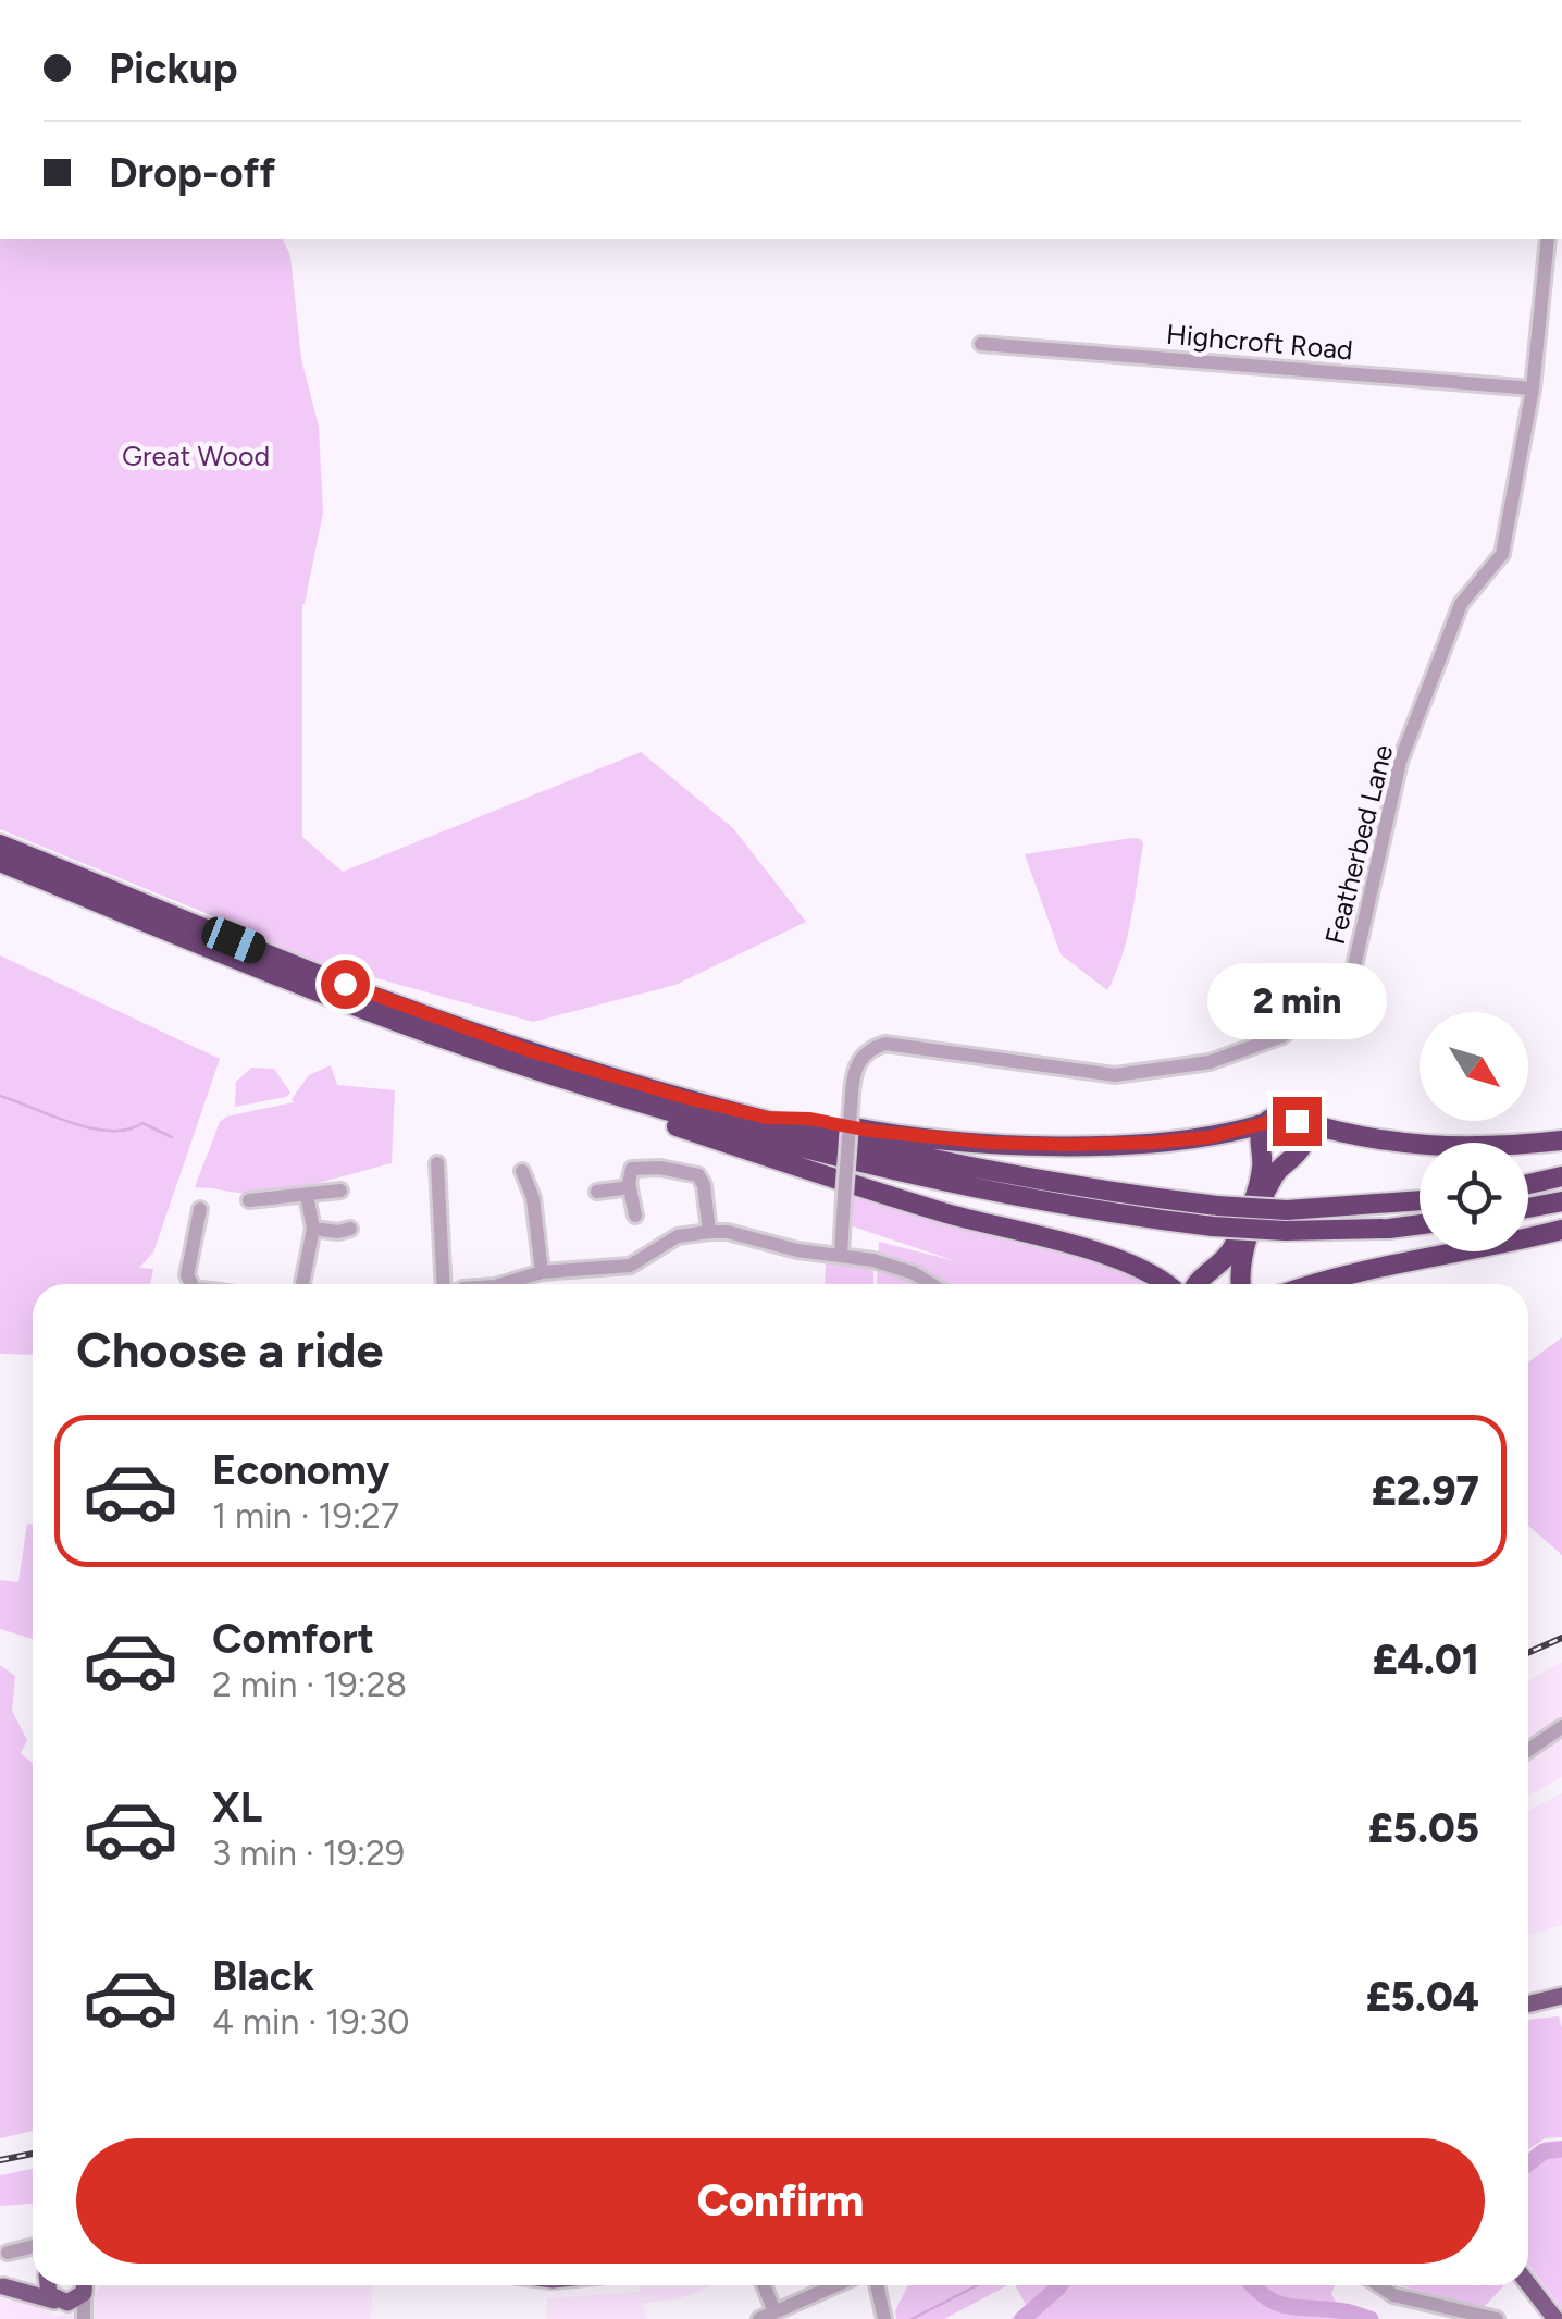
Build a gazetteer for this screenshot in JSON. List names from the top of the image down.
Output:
{
  "streets": {
    "street": ["Highcroft Road", "Featherbed Lane"]
  },
  "crossings": [
    ["Highcroft Road", "Featherbed Lane"]
  ],
  "parks": ["Great Wood"],
  "north": "bottom right",
  "page": {
    "banner": ["Pickup", "Drop-off"],
    "bubble": "2 min",
    "heading": "Choose a ride",
    "list": [
      {
        "name": "Economy",
        "note": "1 min · 19:27",
        "value": "£2.97"
      },
      {
        "name": "Comfort",
        "note": "2 min · 19:28",
        "value": "£4.01"
      },
      {
        "name": "XL",
        "note": "3 min · 19:29",
        "value": "£5.05"
      },
      {
        "name": "Black",
        "note": "4 min · 19:30",
        "value": "£5.04"
      }
    ],
    "buttons": "Confirm"
  }
}
